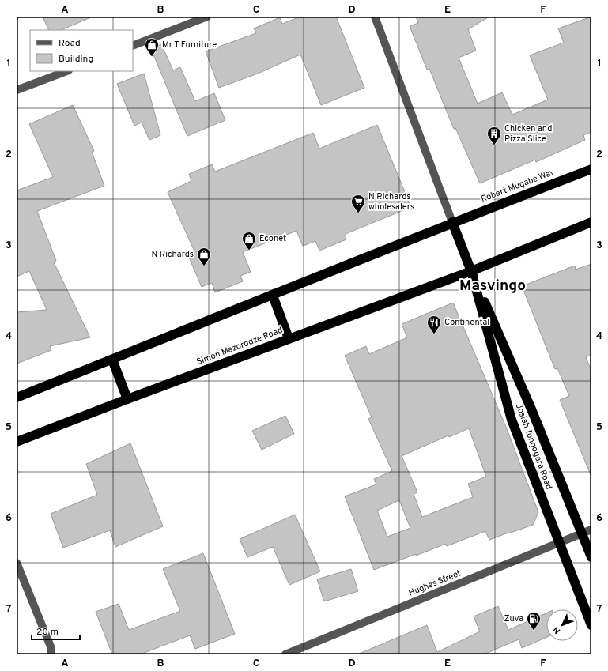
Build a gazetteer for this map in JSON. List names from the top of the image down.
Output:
{
  "streets": {
    "highway": ["Robert Mugabe Way", "Simon Mazorodze Road", "Josiah Tongogara Road"],
    "street": ["Hughes Street"]
  },
  "crossings": [
    ["Robert Mugabe Way", "Josiah Tongogara Road"],
    ["Simon Mazorodze Road", "Josiah Tongogara Road"],
    ["Josiah Tongogara Road", "Hughes Street"]
  ],
  "districts": ["Masvingo"],
  "places": {
    "shop": ["Mr T Furniture", "Econet", "N Richards"],
    "building": ["Chicken and Pizza Slice"],
    "supermarket": ["N Richards wholesalers"],
    "restaurant": ["Continental"],
    "fuel station": ["Zuva"]
  },
  "legend": ["Road", "Building"],
  "scale_bar": "20 m",
  "north": "bottom left",
  "grid": {
    "columns": [
      "A",
      "B",
      "C",
      "D",
      "E",
      "F"
    ],
    "rows": [
      "1",
      "2",
      "3",
      "4",
      "5",
      "6",
      "7"
    ]
  }
}
